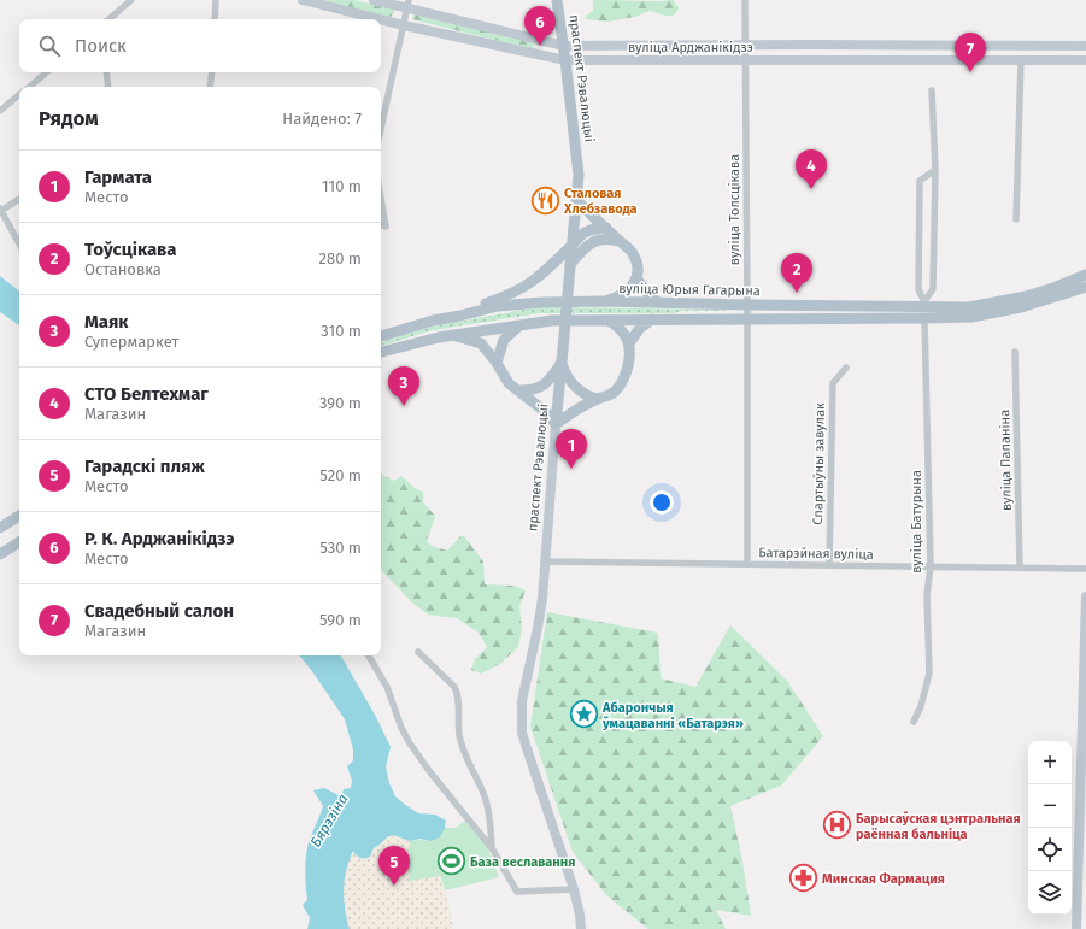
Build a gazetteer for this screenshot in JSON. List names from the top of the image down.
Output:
{
  "streets": {
    "main road": ["вуліца Арджанікідзэ", "праспект Рэвалюцыі", "вуліца Юрыя Гагарына"],
    "street": [
      "вуліца Толсцікава",
      "вуліца Папаніна",
      "Спартыўны завулак",
      "вуліца Батурына",
      "Батарэйная вуліца"
    ]
  },
  "crossings": [
    ["вуліца Арджанікідзэ", "праспект Рэвалюцыі"],
    ["вуліца Арджанікідзэ", "вуліца Толсцікава"],
    ["праспект Рэвалюцыі", "Батарэйная вуліца"],
    ["вуліца Толсцікава", "вуліца Юрыя Гагарына"],
    ["вуліца Толсцікава", "Батарэйная вуліца"],
    ["вуліца Юрыя Гагарына", "вуліца Батурына"],
    ["вуліца Папаніна", "Батарэйная вуліца"],
    ["Спартыўны завулак", "Батарэйная вуліца"],
    ["вуліца Батурына", "Батарэйная вуліца"]
  ],
  "water": ["Бярэзіна"],
  "places": {
    "restaurant": ["Сталовая Хлебзавода"],
    "place": ["Абарончыя ўмацаванні «Батарэя»"],
    "hospital": ["Барысаўская цэнтральная раённая бальніца"],
    "sports": ["База веславання"],
    "pharmacy": ["Минская Фармация"]
  },
  "page": {
    "pins": [
      "6",
      "7",
      "4",
      "2",
      "3",
      "1",
      "5"
    ],
    "search": "Поиск",
    "heading": ["Рядом", "Найдено: 7"],
    "list": [
      {
        "mark": "1",
        "name": "Гармата",
        "note": "Место",
        "value": "110 m"
      },
      {
        "mark": "2",
        "name": "Тоўсцікава",
        "note": "Остановка",
        "value": "280 m"
      },
      {
        "mark": "3",
        "name": "Маяк",
        "note": "Супермаркет",
        "value": "310 m"
      },
      {
        "mark": "4",
        "name": "СТО Белтехмаг",
        "note": "Магазин",
        "value": "390 m"
      },
      {
        "mark": "5",
        "name": "Гарадскі пляж",
        "note": "Место",
        "value": "520 m"
      },
      {
        "mark": "6",
        "name": "Р. К. Арджанікідзэ",
        "note": "Место",
        "value": "530 m"
      },
      {
        "mark": "7",
        "name": "Свадебный салон",
        "note": "Магазин",
        "value": "590 m"
      }
    ],
    "map_buttons": ["+", "−"]
  }
}
